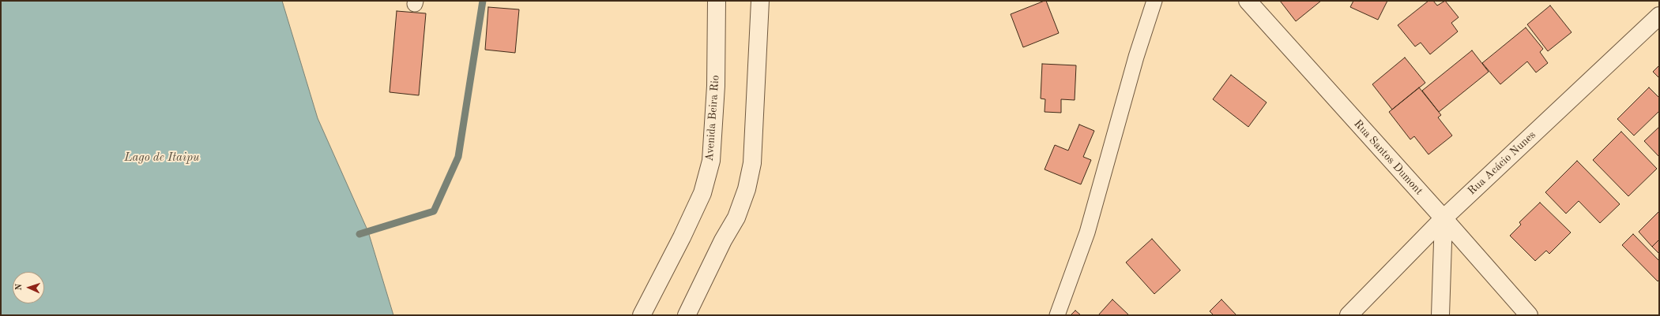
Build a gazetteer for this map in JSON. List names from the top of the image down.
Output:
{
  "streets": {
    "street": ["Avenida Beira Rio", "Rua Santos Dumont", "Rua Acácio Nunes"]
  },
  "crossings": [
    ["Rua Santos Dumont", "Rua Acácio Nunes"]
  ],
  "water": ["Lago de Itaipu"],
  "north": "left"
}
